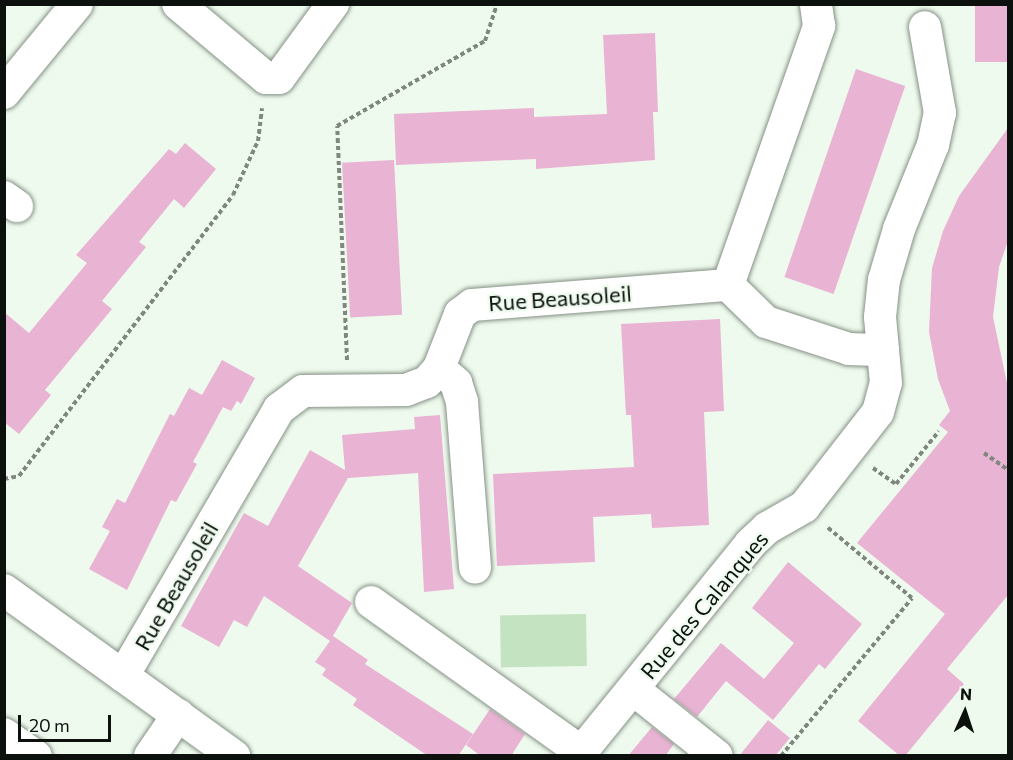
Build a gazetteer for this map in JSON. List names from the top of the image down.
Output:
{
  "streets": {
    "street": ["Rue Beausoleil", "Rue des Calanques"]
  },
  "scale_bar": "20 m",
  "north": "top"
}
